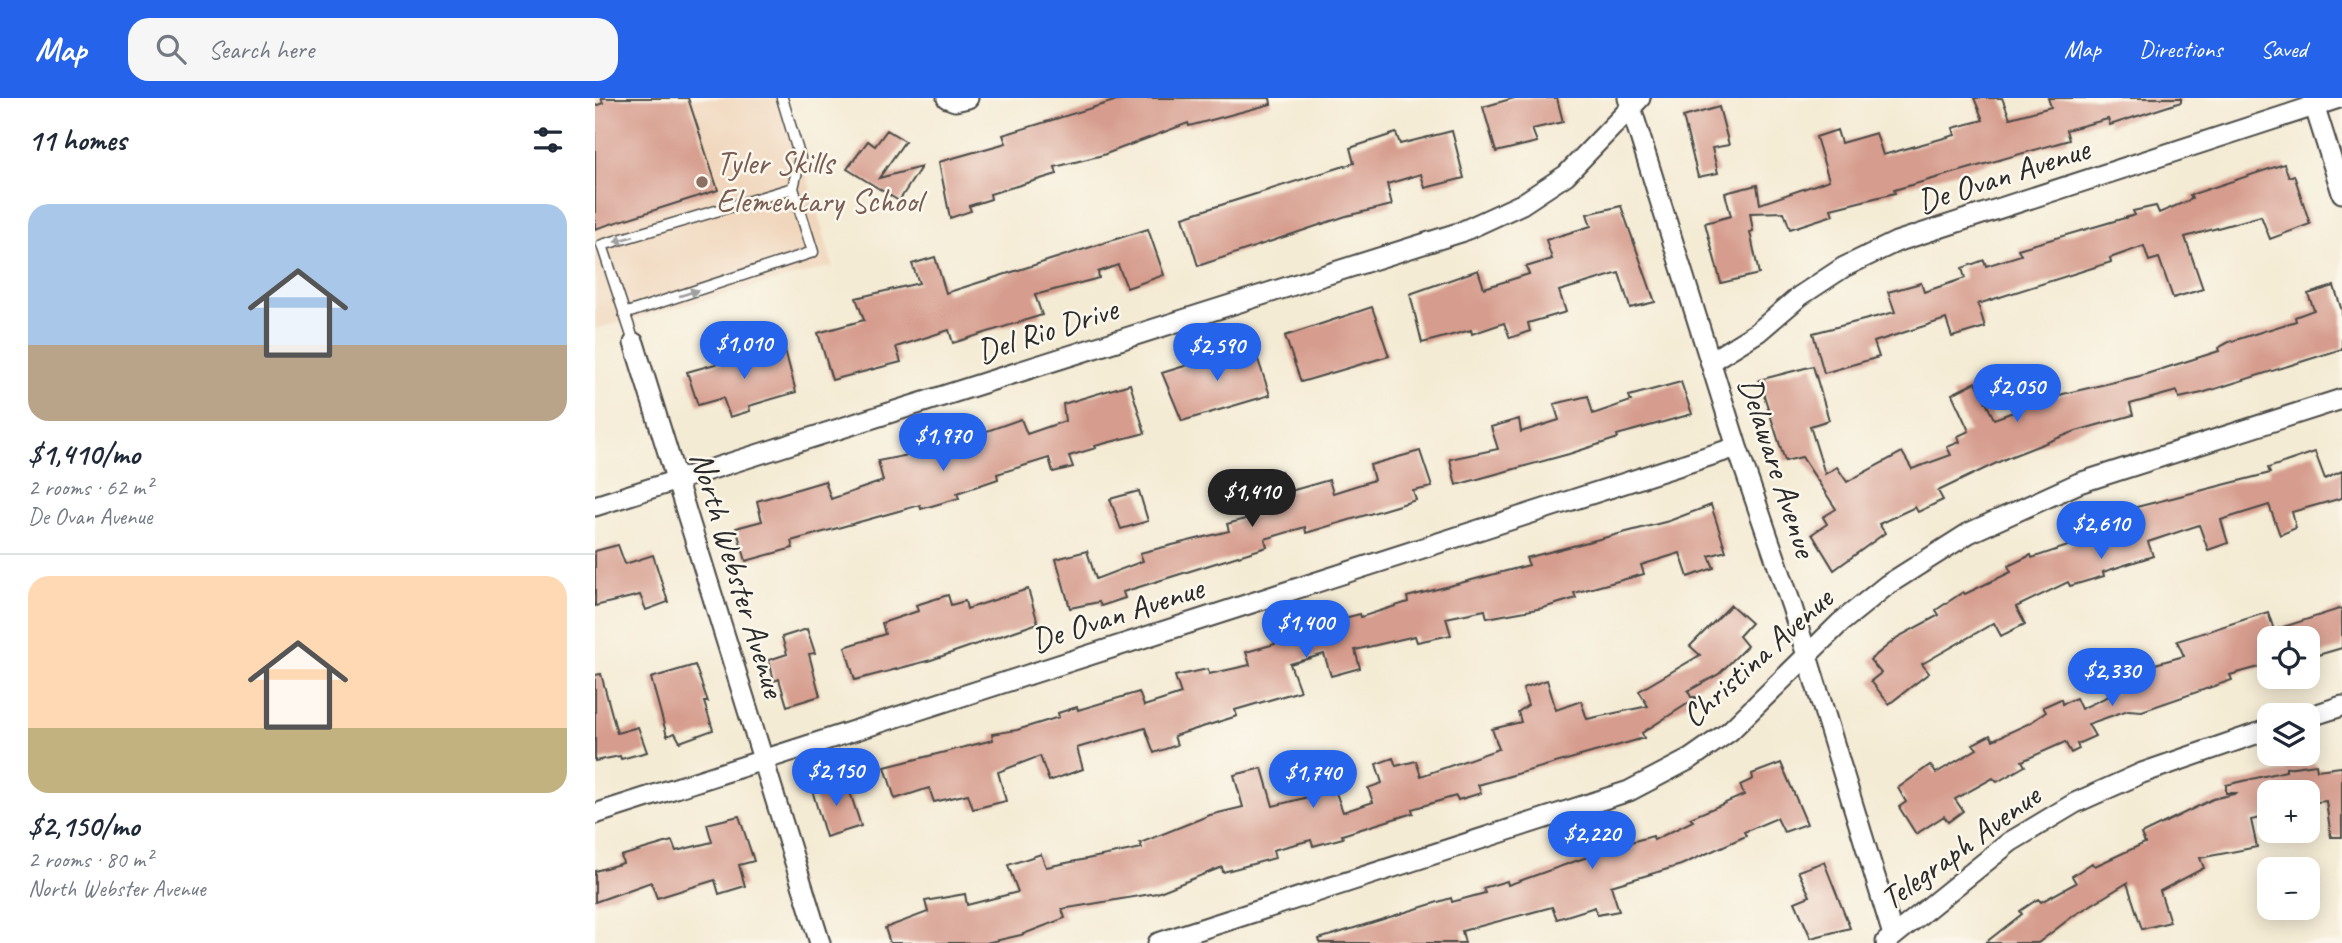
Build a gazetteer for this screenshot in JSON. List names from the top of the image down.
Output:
{
  "streets": {
    "street": [
      "De Ovan Avenue",
      "Del Rio Drive",
      "Delaware Avenue",
      "North Webster Avenue",
      "Christina Avenue",
      "Telegraph Avenue"
    ]
  },
  "crossings": [
    ["De Ovan Avenue", "Delaware Avenue"],
    ["De Ovan Avenue", "North Webster Avenue"],
    ["Del Rio Drive", "Delaware Avenue"],
    ["Del Rio Drive", "North Webster Avenue"],
    ["Delaware Avenue", "Christina Avenue"],
    ["Delaware Avenue", "Telegraph Avenue"]
  ],
  "places": ["Tyler Skills Elementary School"],
  "page": {
    "header": "Map",
    "search": "Search here",
    "nav": ["Map", "Directions", "Saved"],
    "heading": "11 homes",
    "list": [
      {
        "name": "$1,410/mo",
        "note": "2 rooms · 62 m² · De Ovan Avenue"
      },
      {
        "name": "$2,150/mo",
        "note": "2 rooms · 80 m² · North Webster Avenue"
      }
    ],
    "price": [
      "$1,010",
      "$2,590",
      "$2,050",
      "$1,970",
      "$1,410",
      "$2,610",
      "$1,400",
      "$2,330",
      "$2,150",
      "$1,740",
      "$2,220"
    ],
    "map_buttons": ["+", "−"]
  }
}
